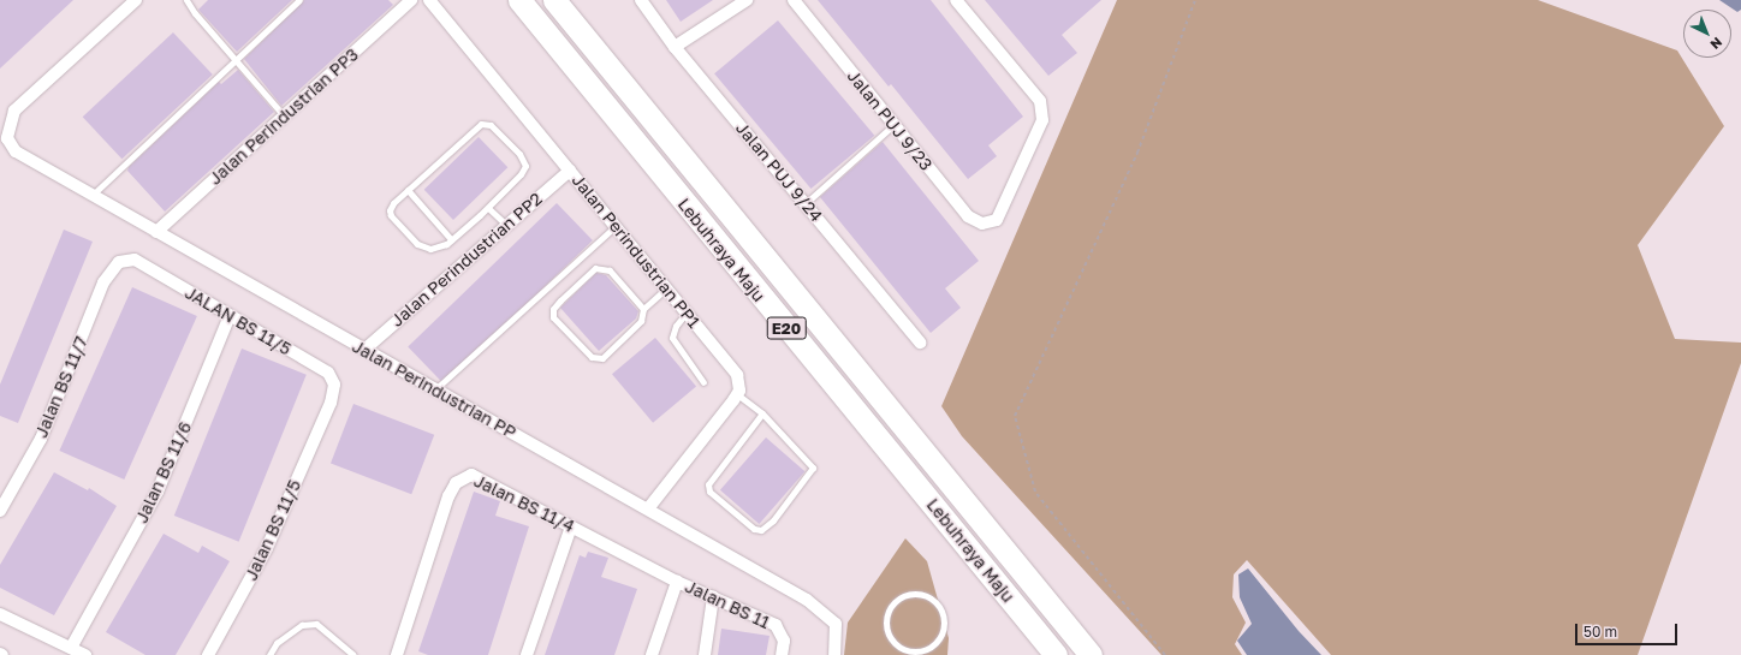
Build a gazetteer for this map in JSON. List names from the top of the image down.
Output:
{
  "streets": {
    "highway": ["Lebuhraya Maju", "E20"],
    "street": [
      "Jalan Perindustrian PP3",
      "Jalan PUJ 9/23",
      "Jalan PUJ 9/24",
      "Jalan Perindustrian PP1",
      "Jalan Perindustrian PP2",
      "JALAN BS 11/5",
      "Jalan BS 11/7",
      "Jalan Perindustrian PP",
      "Jalan BS 11/6",
      "Jalan BS 11/4",
      "Jalan BS 11/5",
      "Jalan BS 11"
    ]
  },
  "crossings": [
    ["Jalan Perindustrian PP3", "Jalan Perindustrian PP"],
    ["Jalan Perindustrian PP1", "Jalan Perindustrian PP2"],
    ["Jalan Perindustrian PP2", "Jalan Perindustrian PP"],
    ["JALAN BS 11/5", "Jalan BS 11/7"],
    ["JALAN BS 11/5", "Jalan BS 11/6"],
    ["JALAN BS 11/5", "Jalan BS 11/5"],
    ["Jalan BS 11/4", "Jalan BS 11"]
  ],
  "scale_bar": "50 m",
  "north": "bottom right"
}
